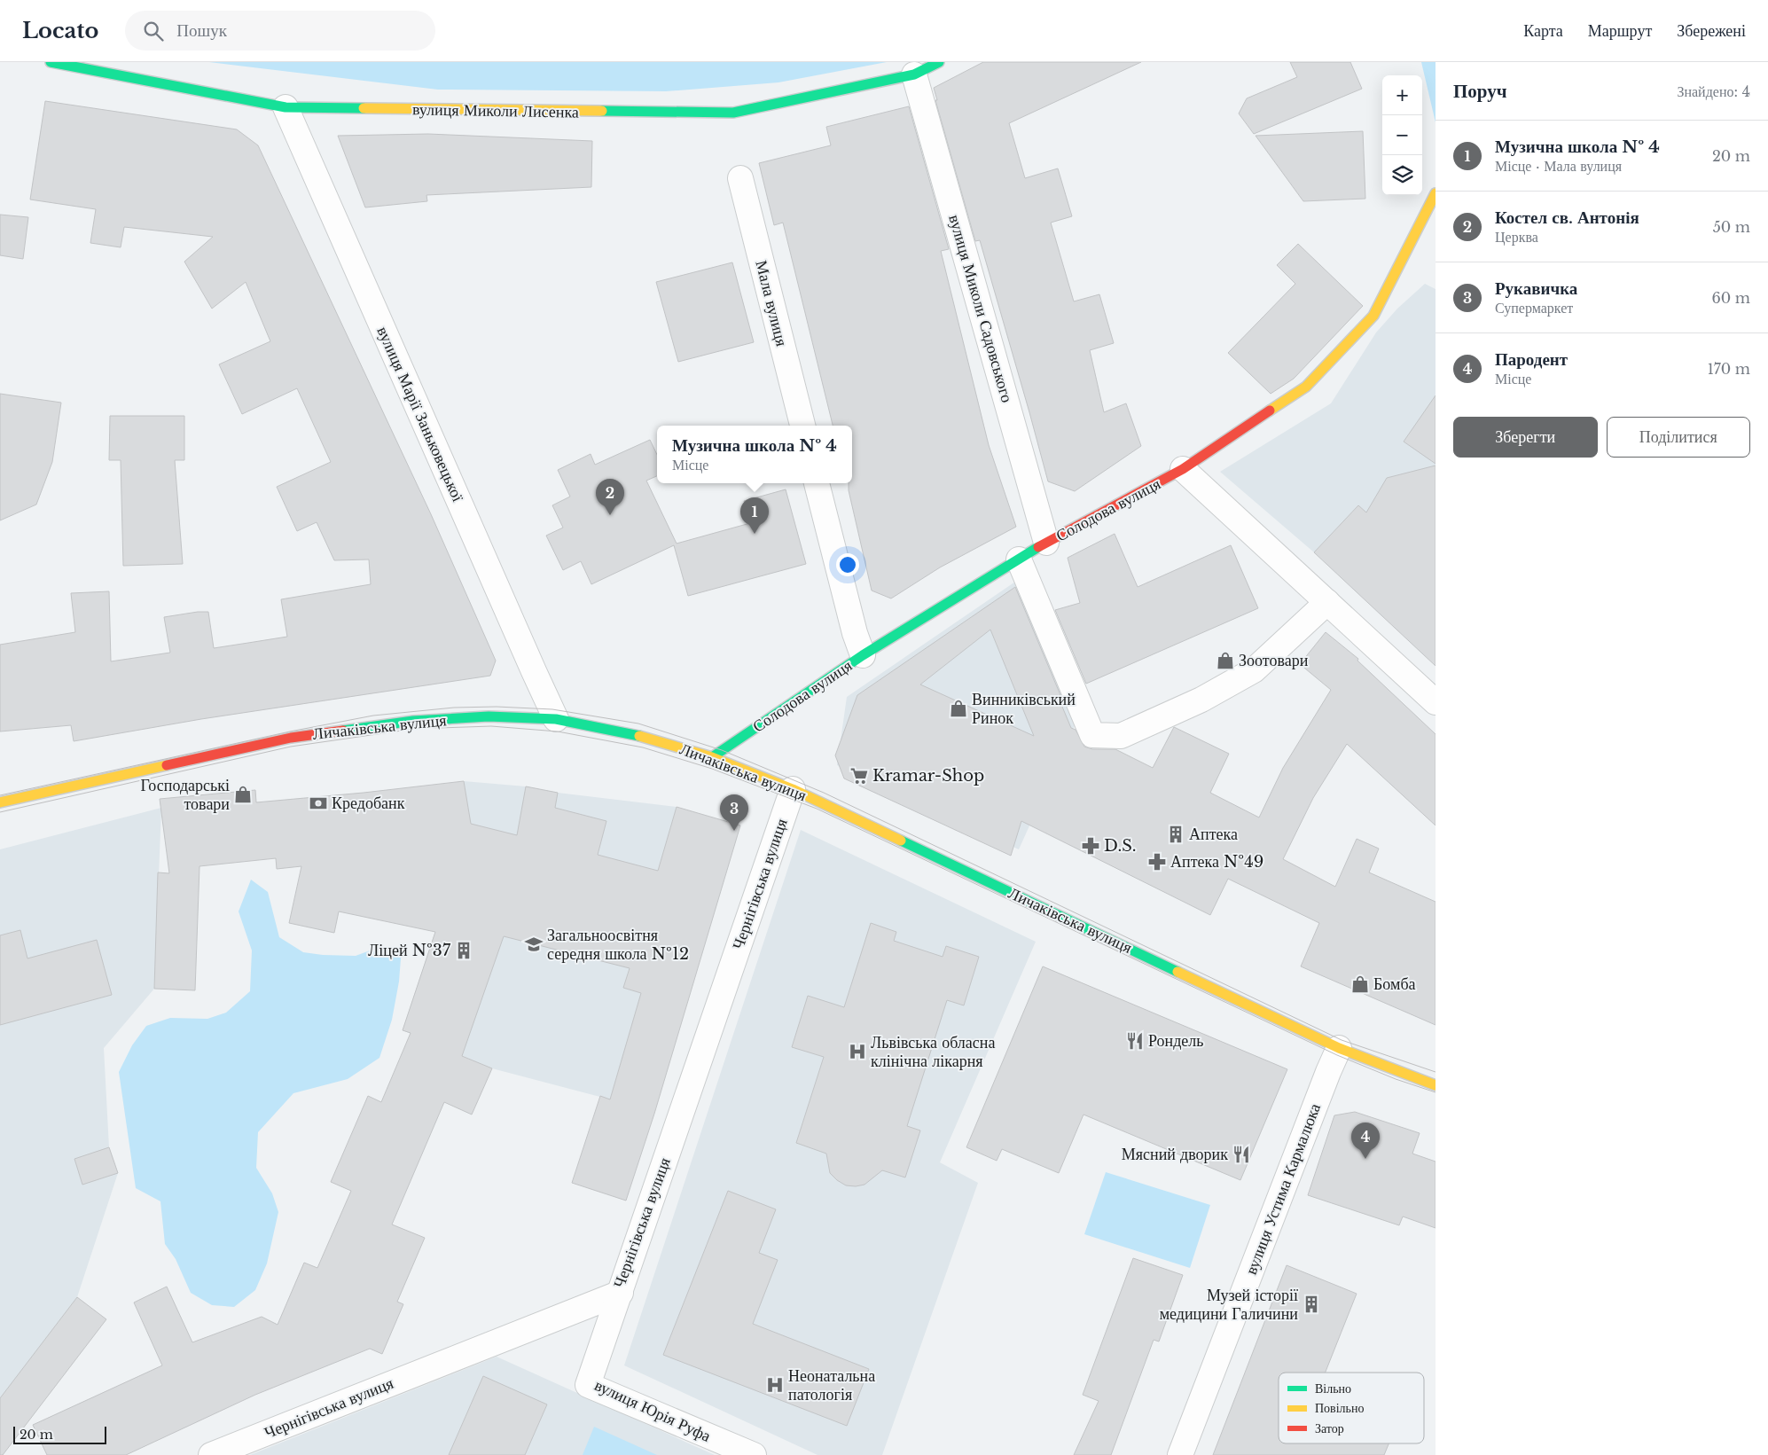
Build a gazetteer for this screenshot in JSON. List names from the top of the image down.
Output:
{
  "streets": {
    "street": [
      "вулиця Миколи Лисенка",
      "Мала вулиця",
      "вулиця Миколи Садовського",
      "вулиця Марії Заньковецької",
      "Солодова вулиця",
      "Личаківська вулиця",
      "Чернігівська вулиця",
      "вулиця Устима Кармалюка",
      "вулиця Юрія Руфа"
    ]
  },
  "crossings": [
    ["вулиця Миколи Лисенка", "вулиця Миколи Садовського"],
    ["вулиця Миколи Лисенка", "вулиця Марії Заньковецької"],
    ["вулиця Миколи Садовського", "Солодова вулиця"],
    ["вулиця Марії Заньковецької", "Личаківська вулиця"],
    ["Солодова вулиця", "Личаківська вулиця"],
    ["Личаківська вулиця", "Чернігівська вулиця"],
    ["Личаківська вулиця", "вулиця Устима Кармалюка"],
    ["Чернігівська вулиця", "вулиця Юрія Руфа"]
  ],
  "places": {
    "shop": [
      "Зоотовари",
      "Винниківський Ринок",
      "Господарські товари",
      "Бомба"
    ],
    "supermarket": ["Kramar-Shop"],
    "bank": ["Кредобанк"],
    "building": ["Аптека", "Ліцей №37", "Музей історії медицини Галичини"],
    "pharmacy": ["D.S.", "Аптека №49"],
    "school or university": ["Загальноосвітня середня школа №12"],
    "restaurant": ["Рондель", "Мясний дворик"],
    "hospital": ["Львівська обласна клінічна лікарня", "Неонатальна патологія"]
  },
  "legend": ["Вільно", "Повільно", "Затор"],
  "scale_bar": "20 m",
  "page": {
    "header": "Locato",
    "search": "Пошук",
    "nav": ["Карта", "Маршрут", "Збережені"],
    "heading": ["Поруч", "Знайдено: 4"],
    "map_buttons": ["+", "−"],
    "list": [
      {
        "mark": "1",
        "name": "Музична школа № 4",
        "note": "Місце · Мала вулиця",
        "value": "20 m"
      },
      {
        "mark": "2",
        "name": "Костел св. Антонія",
        "note": "Церква",
        "value": "50 m"
      },
      {
        "mark": "3",
        "name": "Рукавичка",
        "note": "Супермаркет",
        "value": "60 m"
      },
      {
        "mark": "4",
        "name": "Пародент",
        "note": "Місце",
        "value": "170 m"
      }
    ],
    "buttons": ["Зберегти", "Поділитися"],
    "popup": ["Музична школа № 4", "Місце"],
    "pins": [
      "2",
      "1",
      "3",
      "4"
    ],
    "scale": "20 m"
  }
}
